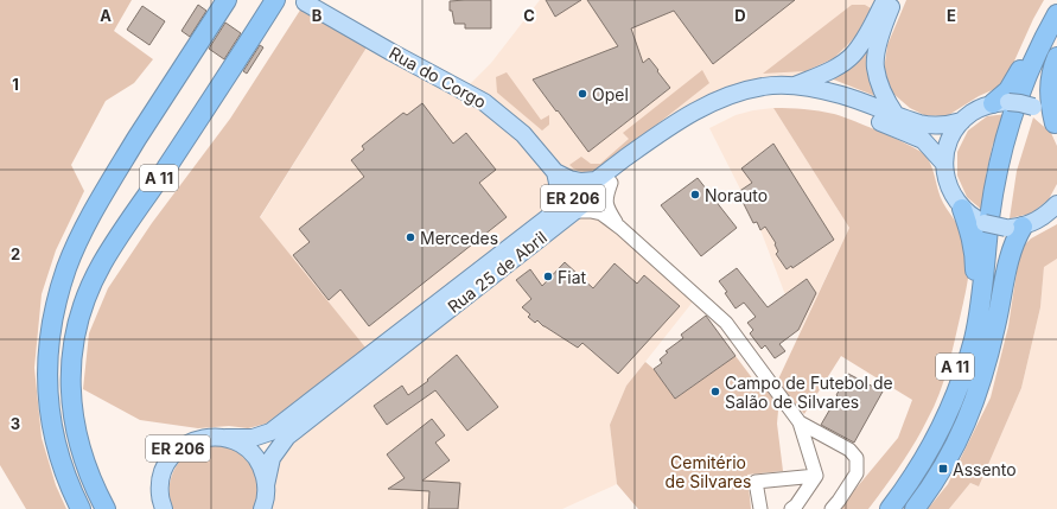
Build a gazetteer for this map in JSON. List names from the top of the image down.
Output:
{
  "streets": {
    "highway": ["A 11"],
    "main road": ["Rua do Corgo", "ER 206", "Rua 25 de Abril"]
  },
  "crossings": [
    ["Rua do Corgo", "Rua 25 de Abril"],
    ["ER 206", "Rua 25 de Abril"]
  ],
  "parks": ["Cemitério de Silvares"],
  "places": {
    "other": [
      "Opel",
      "Norauto",
      "Mercedes",
      "Fiat",
      "Campo de Futebol de Salão de Silvares"
    ],
    "transit": ["Assento"]
  },
  "grid": {
    "columns": [
      "A",
      "B",
      "C",
      "D",
      "E"
    ],
    "rows": ["1", "2", "3"]
  }
}
